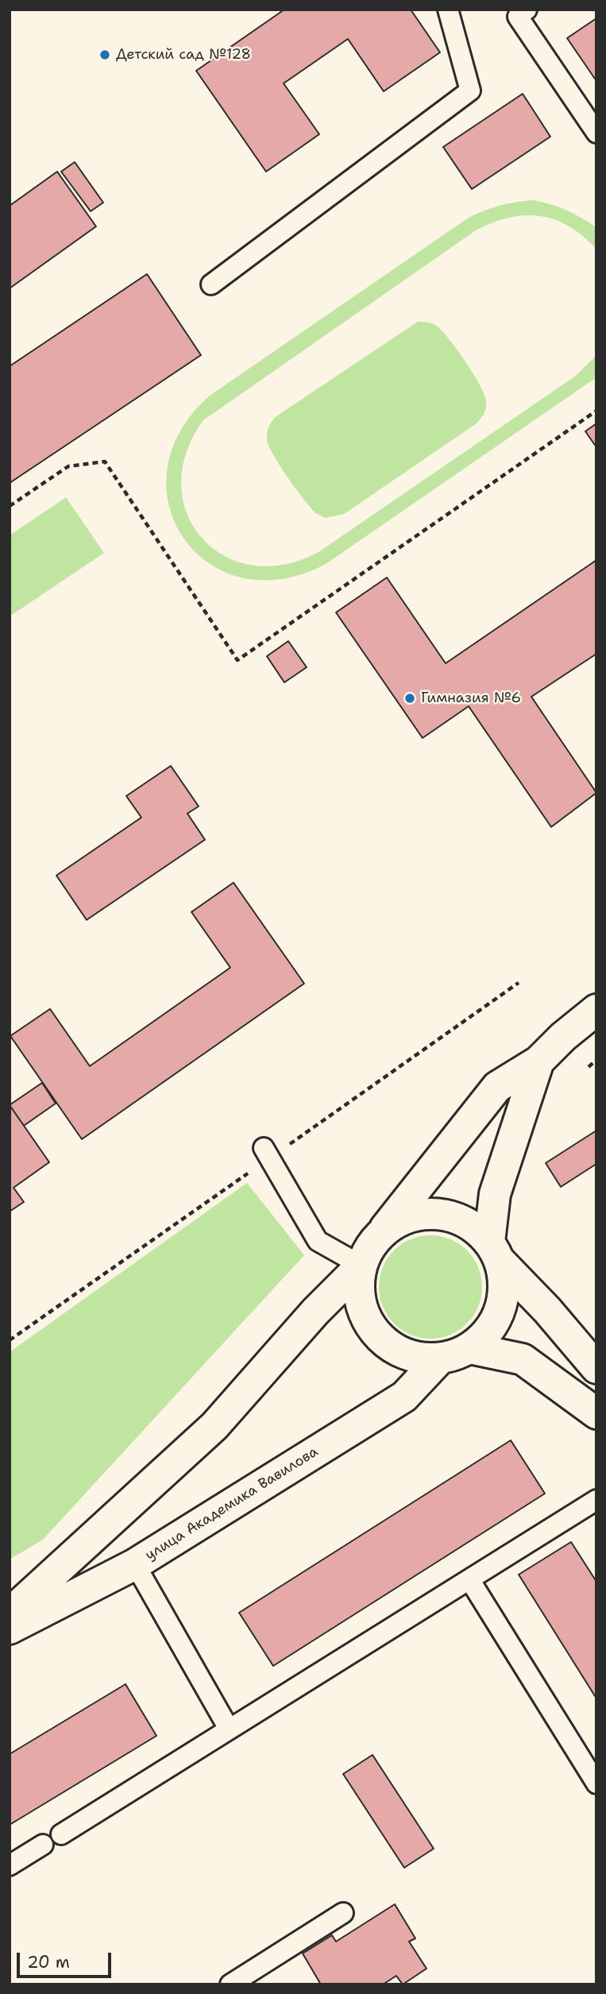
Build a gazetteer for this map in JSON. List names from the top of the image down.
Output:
{
  "streets": {
    "street": ["улица Академика Вавилова"]
  },
  "places": ["Детский сад №128", "Гимназия №6"],
  "scale_bar": "20 m"
}
